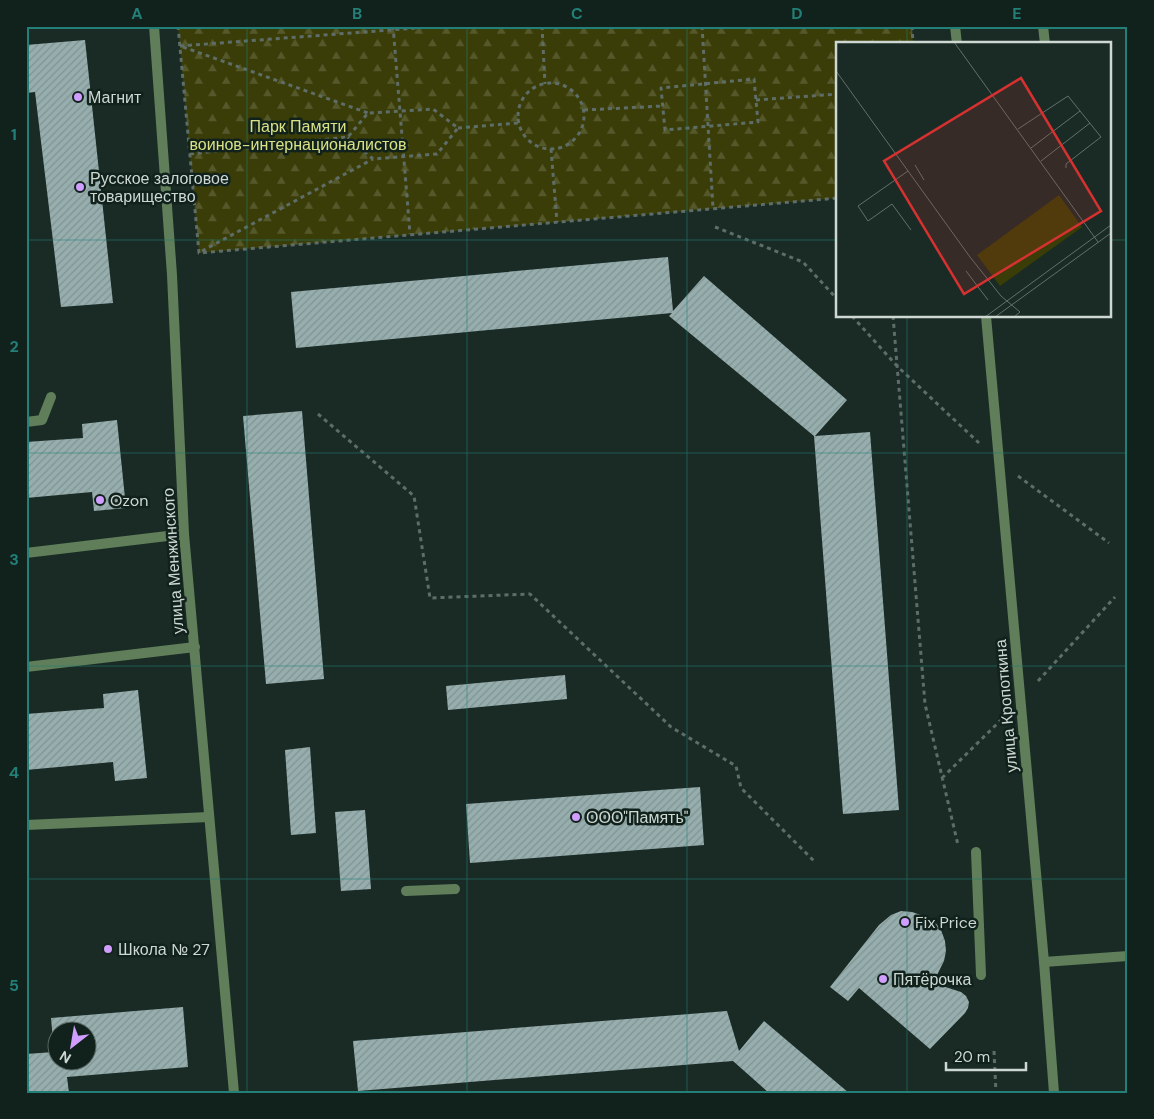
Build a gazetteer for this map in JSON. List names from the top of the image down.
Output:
{
  "streets": {
    "street": ["улица Менжинского", "улица Кропоткина"]
  },
  "parks": ["Парк Памяти воинов-интернационалистов"],
  "places": [
    "Магнит",
    "Русское залоговое товарищество",
    "Ozon",
    "ООО\"Память\"",
    "Fix Price",
    "Школа № 27",
    "Пятёрочка"
  ],
  "scale_bar": "20 m",
  "north": "bottom left",
  "grid": {
    "columns": [
      "A",
      "B",
      "C",
      "D",
      "E"
    ],
    "rows": [
      "1",
      "2",
      "3",
      "4",
      "5"
    ]
  }
}
